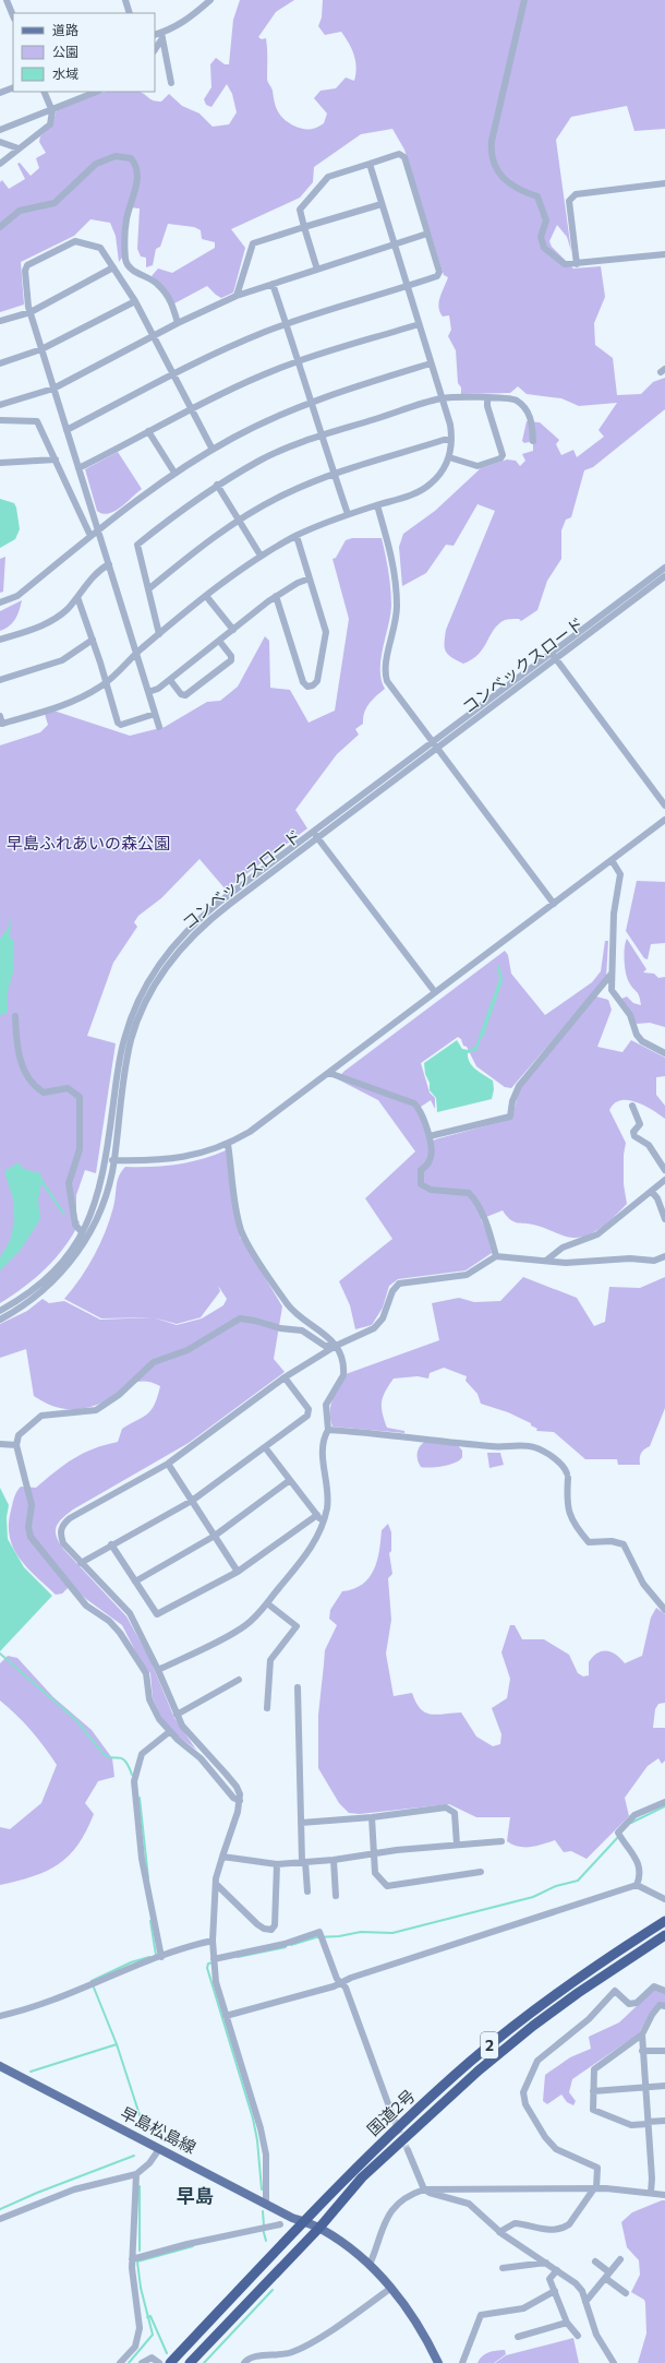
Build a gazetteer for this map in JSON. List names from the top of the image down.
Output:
{
  "streets": {
    "highway": ["2", "国道2号"],
    "main road": ["早島松島線"],
    "street": ["コンベックスロード"]
  },
  "crossings": [
    ["国道2号", "早島松島線"]
  ],
  "districts": ["早島"],
  "parks": ["早島ふれあいの森公園"],
  "legend": ["道路", "公園", "水域"]
}
